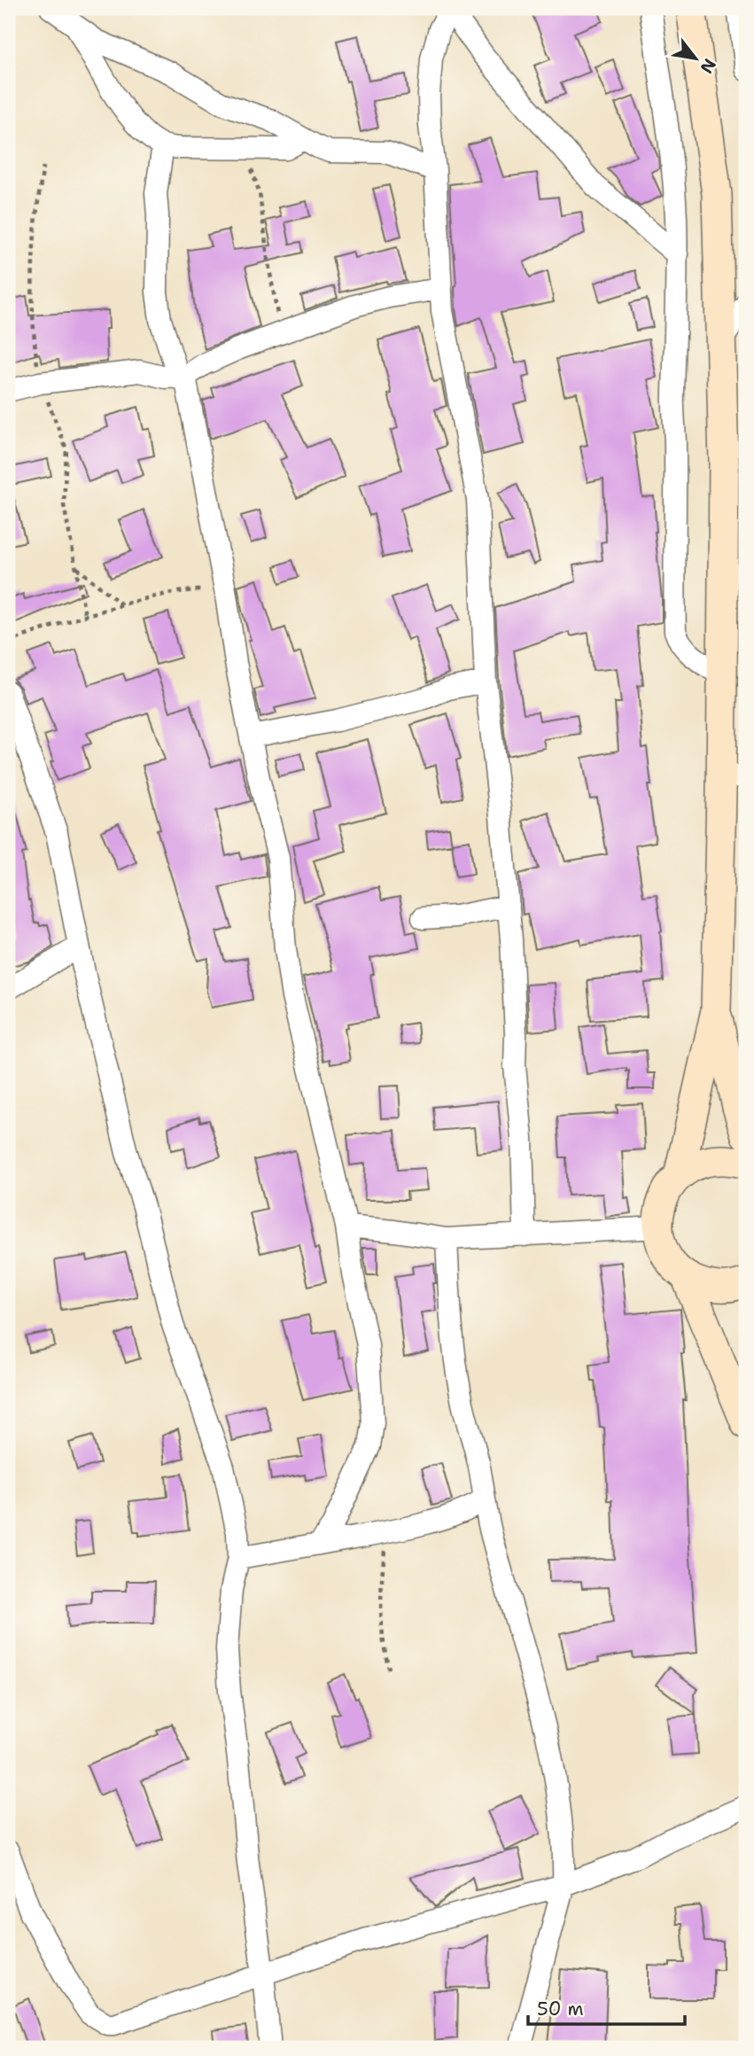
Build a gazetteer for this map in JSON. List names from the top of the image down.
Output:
{
  "scale_bar": "50 m",
  "north": "bottom right"
}
